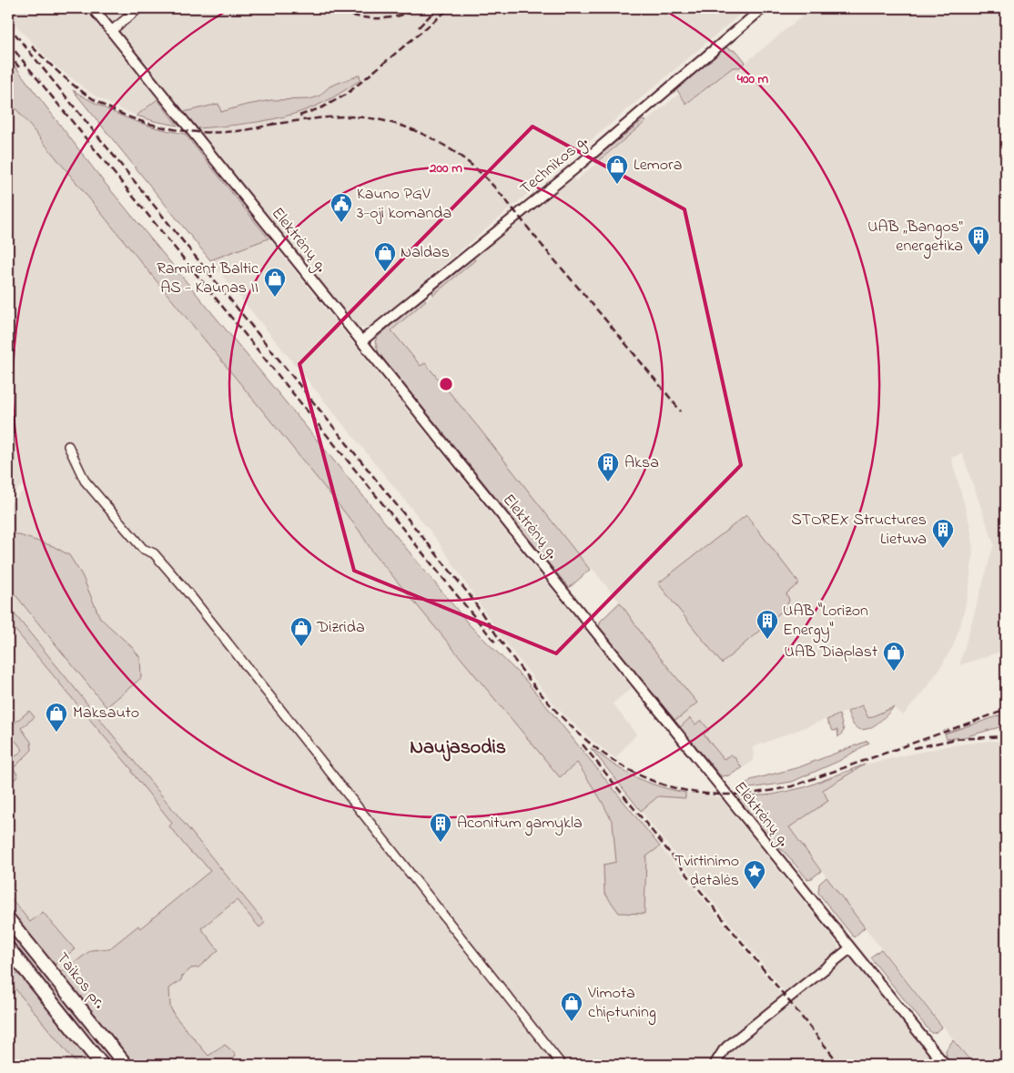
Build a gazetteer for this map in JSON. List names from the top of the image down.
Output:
{
  "streets": {
    "main road": ["Taikos pr."],
    "street": ["Technikos g.", "Elektrėnų g."]
  },
  "crossings": [
    ["Technikos g.", "Elektrėnų g."]
  ],
  "districts": ["Naujasodis"],
  "places": {
    "shop": [
      "Lemora",
      "Naldas",
      "Ramirent Baltic AS - Kaunas II",
      "Dizrida",
      "UAB Diaplast",
      "Maksauto",
      "Vimota chiptuning"
    ],
    "public building": ["Kauno PGV 3-oji komanda"],
    "building": [
      "UAB „Bangos“ energetika",
      "Aksa",
      "STOREX Structures Lietuva",
      "UAB \"Lorizon Energy\"",
      "Aconitum gamykla"
    ],
    "place": ["Tvirtinimo detalės"]
  },
  "rings": ["400 m", "200 m"]
}
